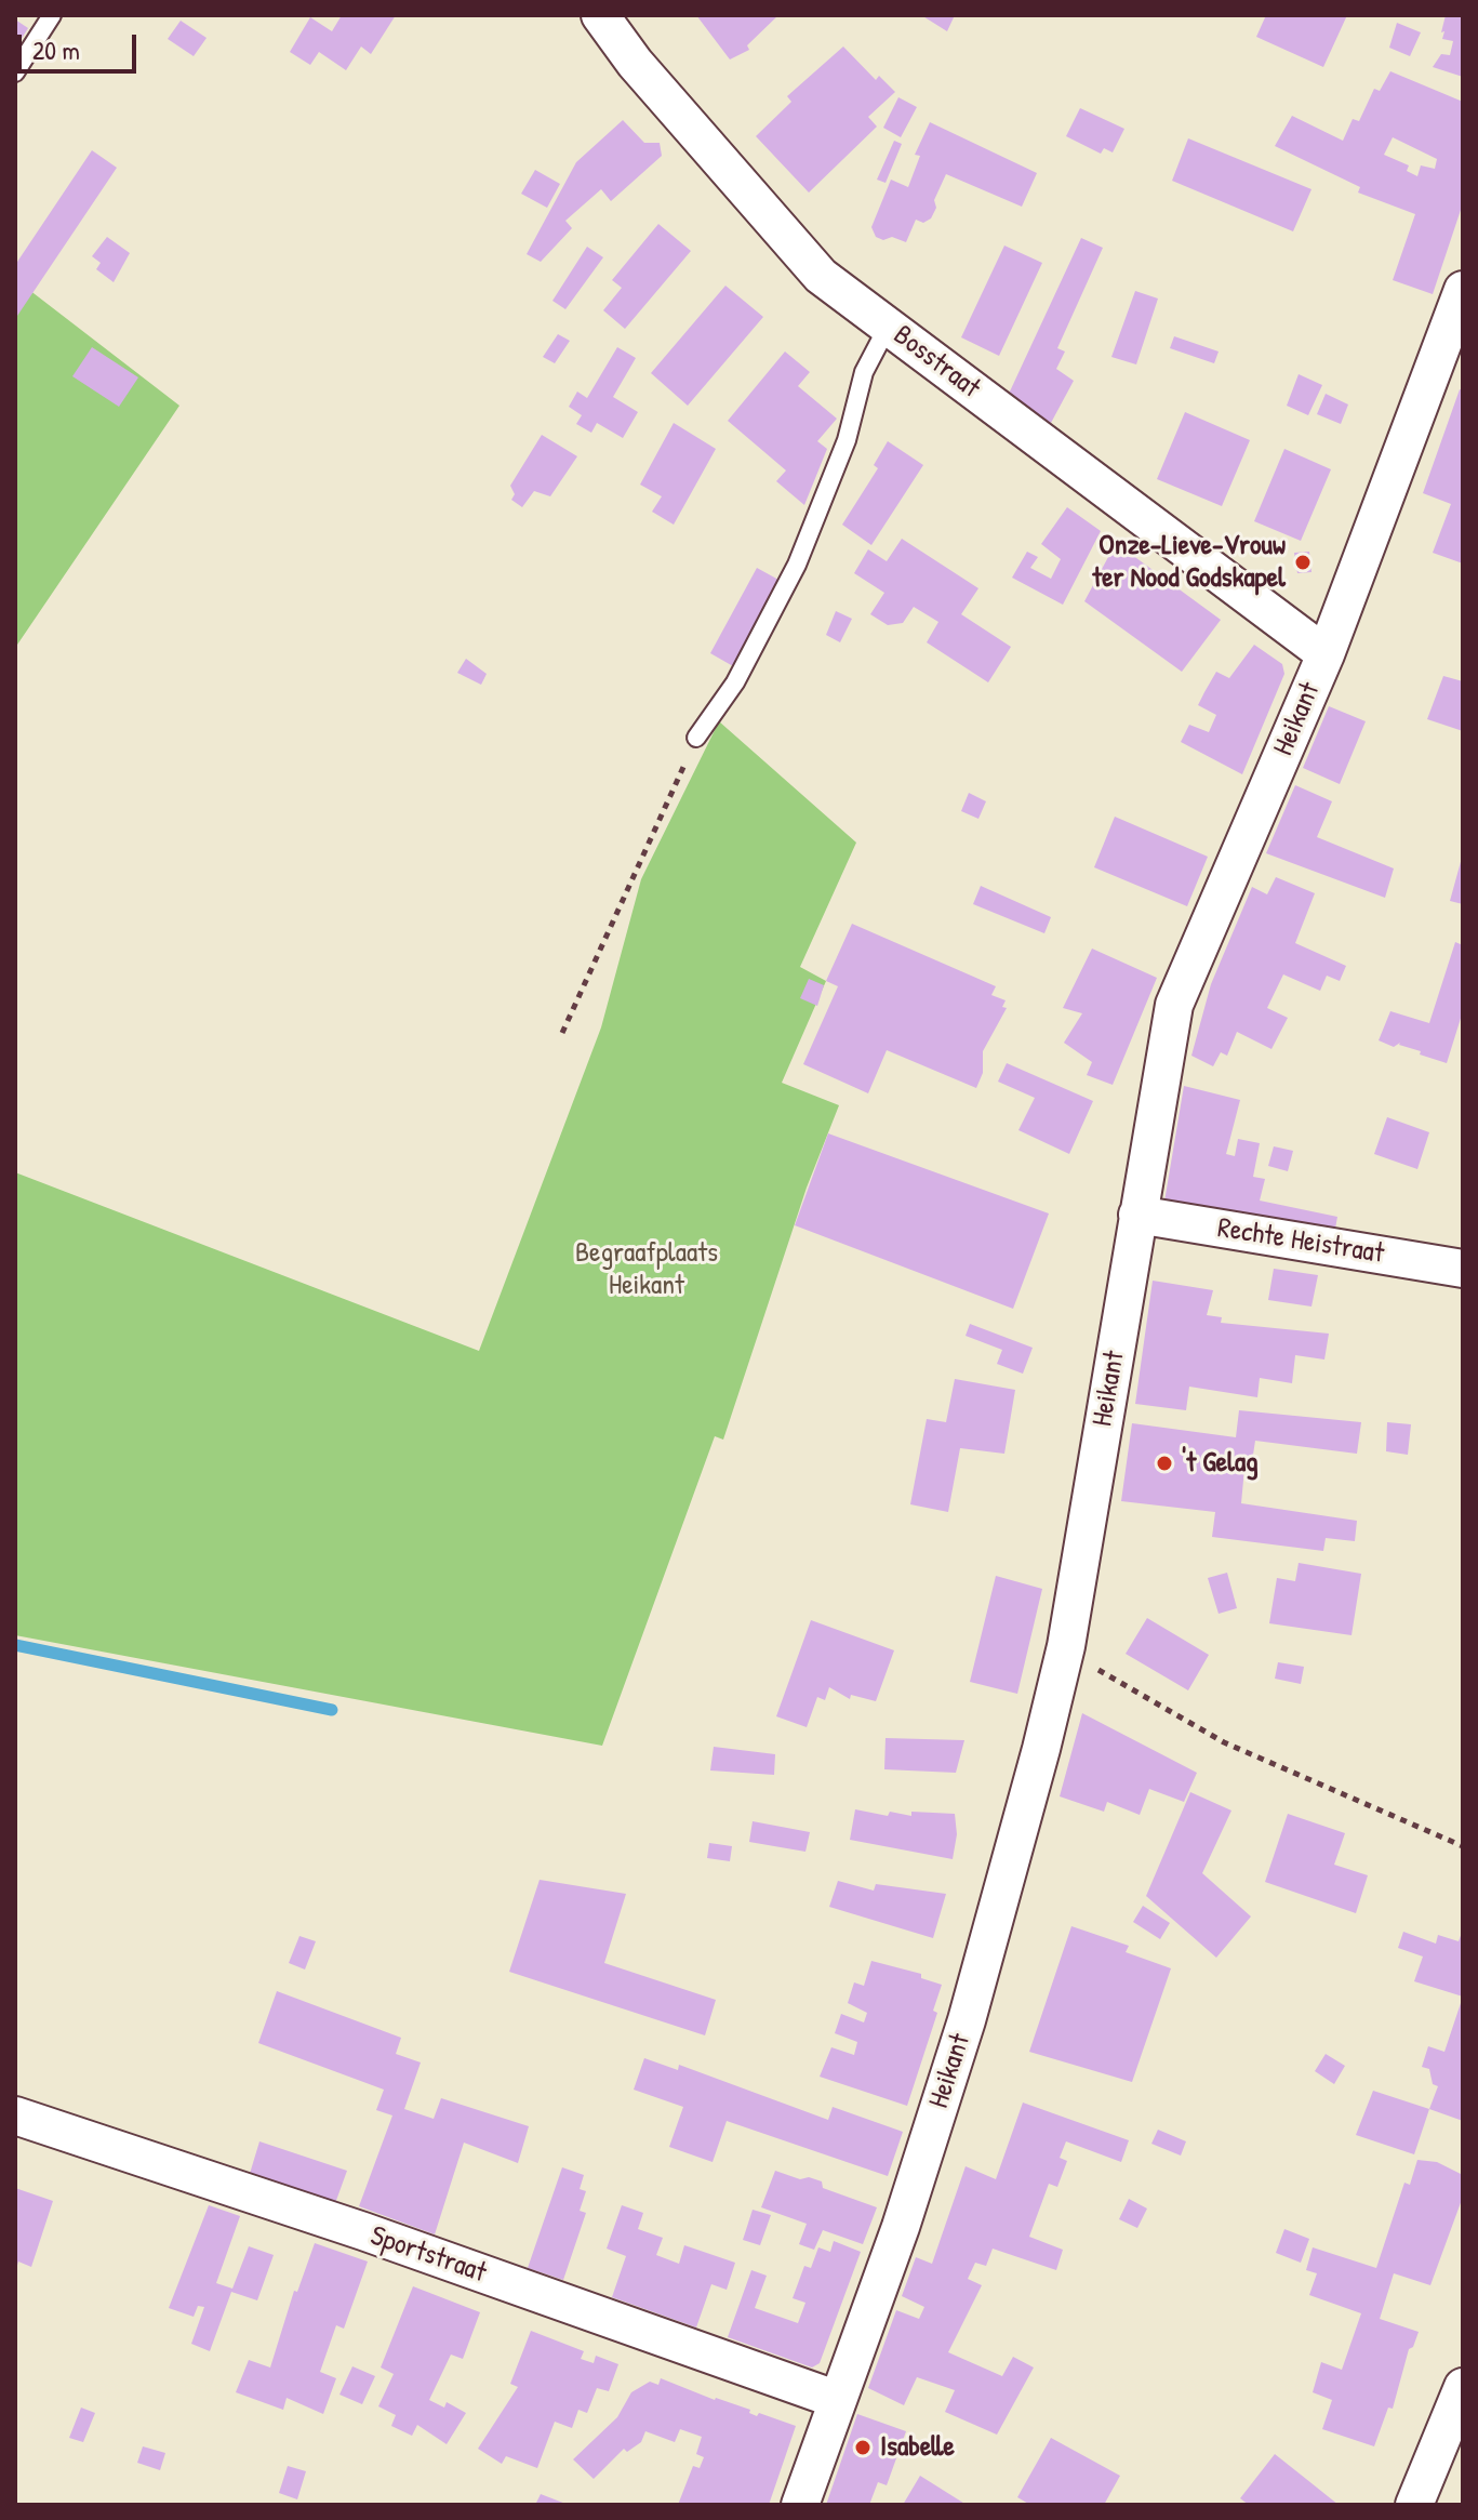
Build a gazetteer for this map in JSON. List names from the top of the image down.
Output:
{
  "streets": {
    "street": [
      "Bosstraat",
      "Heikant",
      "Rechte Heistraat",
      "Sportstraat"
    ]
  },
  "crossings": [
    ["Bosstraat", "Heikant"],
    ["Heikant", "Rechte Heistraat"],
    ["Heikant", "Sportstraat"]
  ],
  "parks": ["Begraafplaats Heikant"],
  "places": ["Onze-Lieve-Vrouw ter Nood Godskapel", "'t Gelag", "Isabelle"],
  "scale_bar": "20 m"
}
